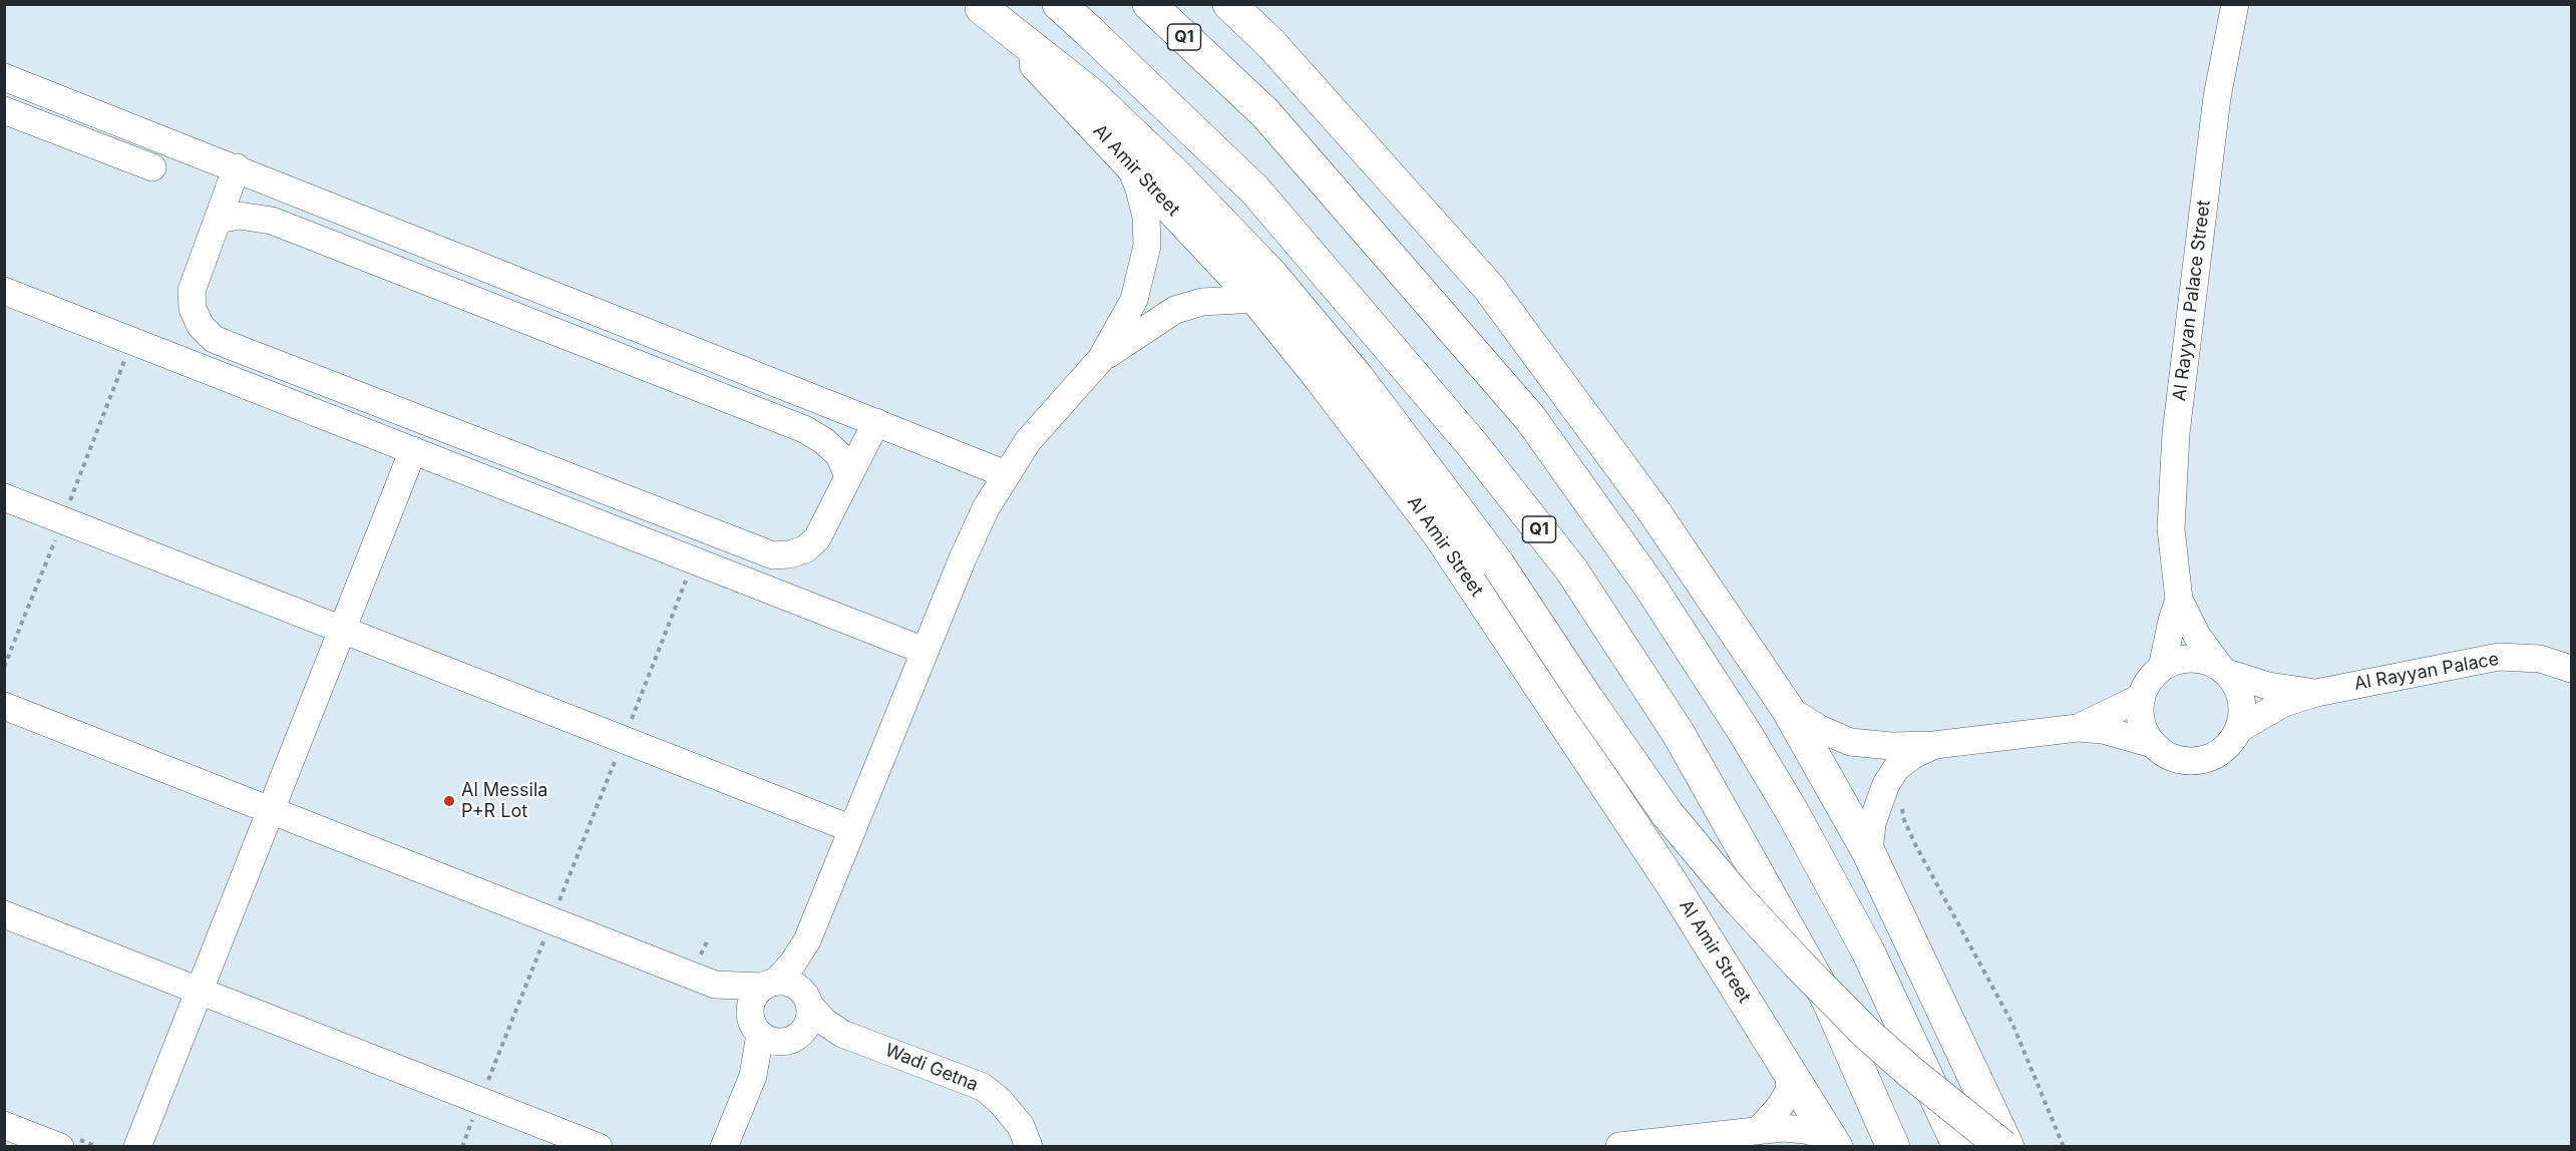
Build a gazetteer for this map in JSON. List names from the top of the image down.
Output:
{
  "streets": {
    "main road": ["Q1", "Al Amir Street"],
    "street": ["Al Rayyan Palace Street", "Al Rayyan Palace", "Wadi Getna"]
  },
  "crossings": [
    ["Al Rayyan Palace Street", "Al Rayyan Palace"]
  ],
  "places": ["Al Messila P+R Lot"]
}
